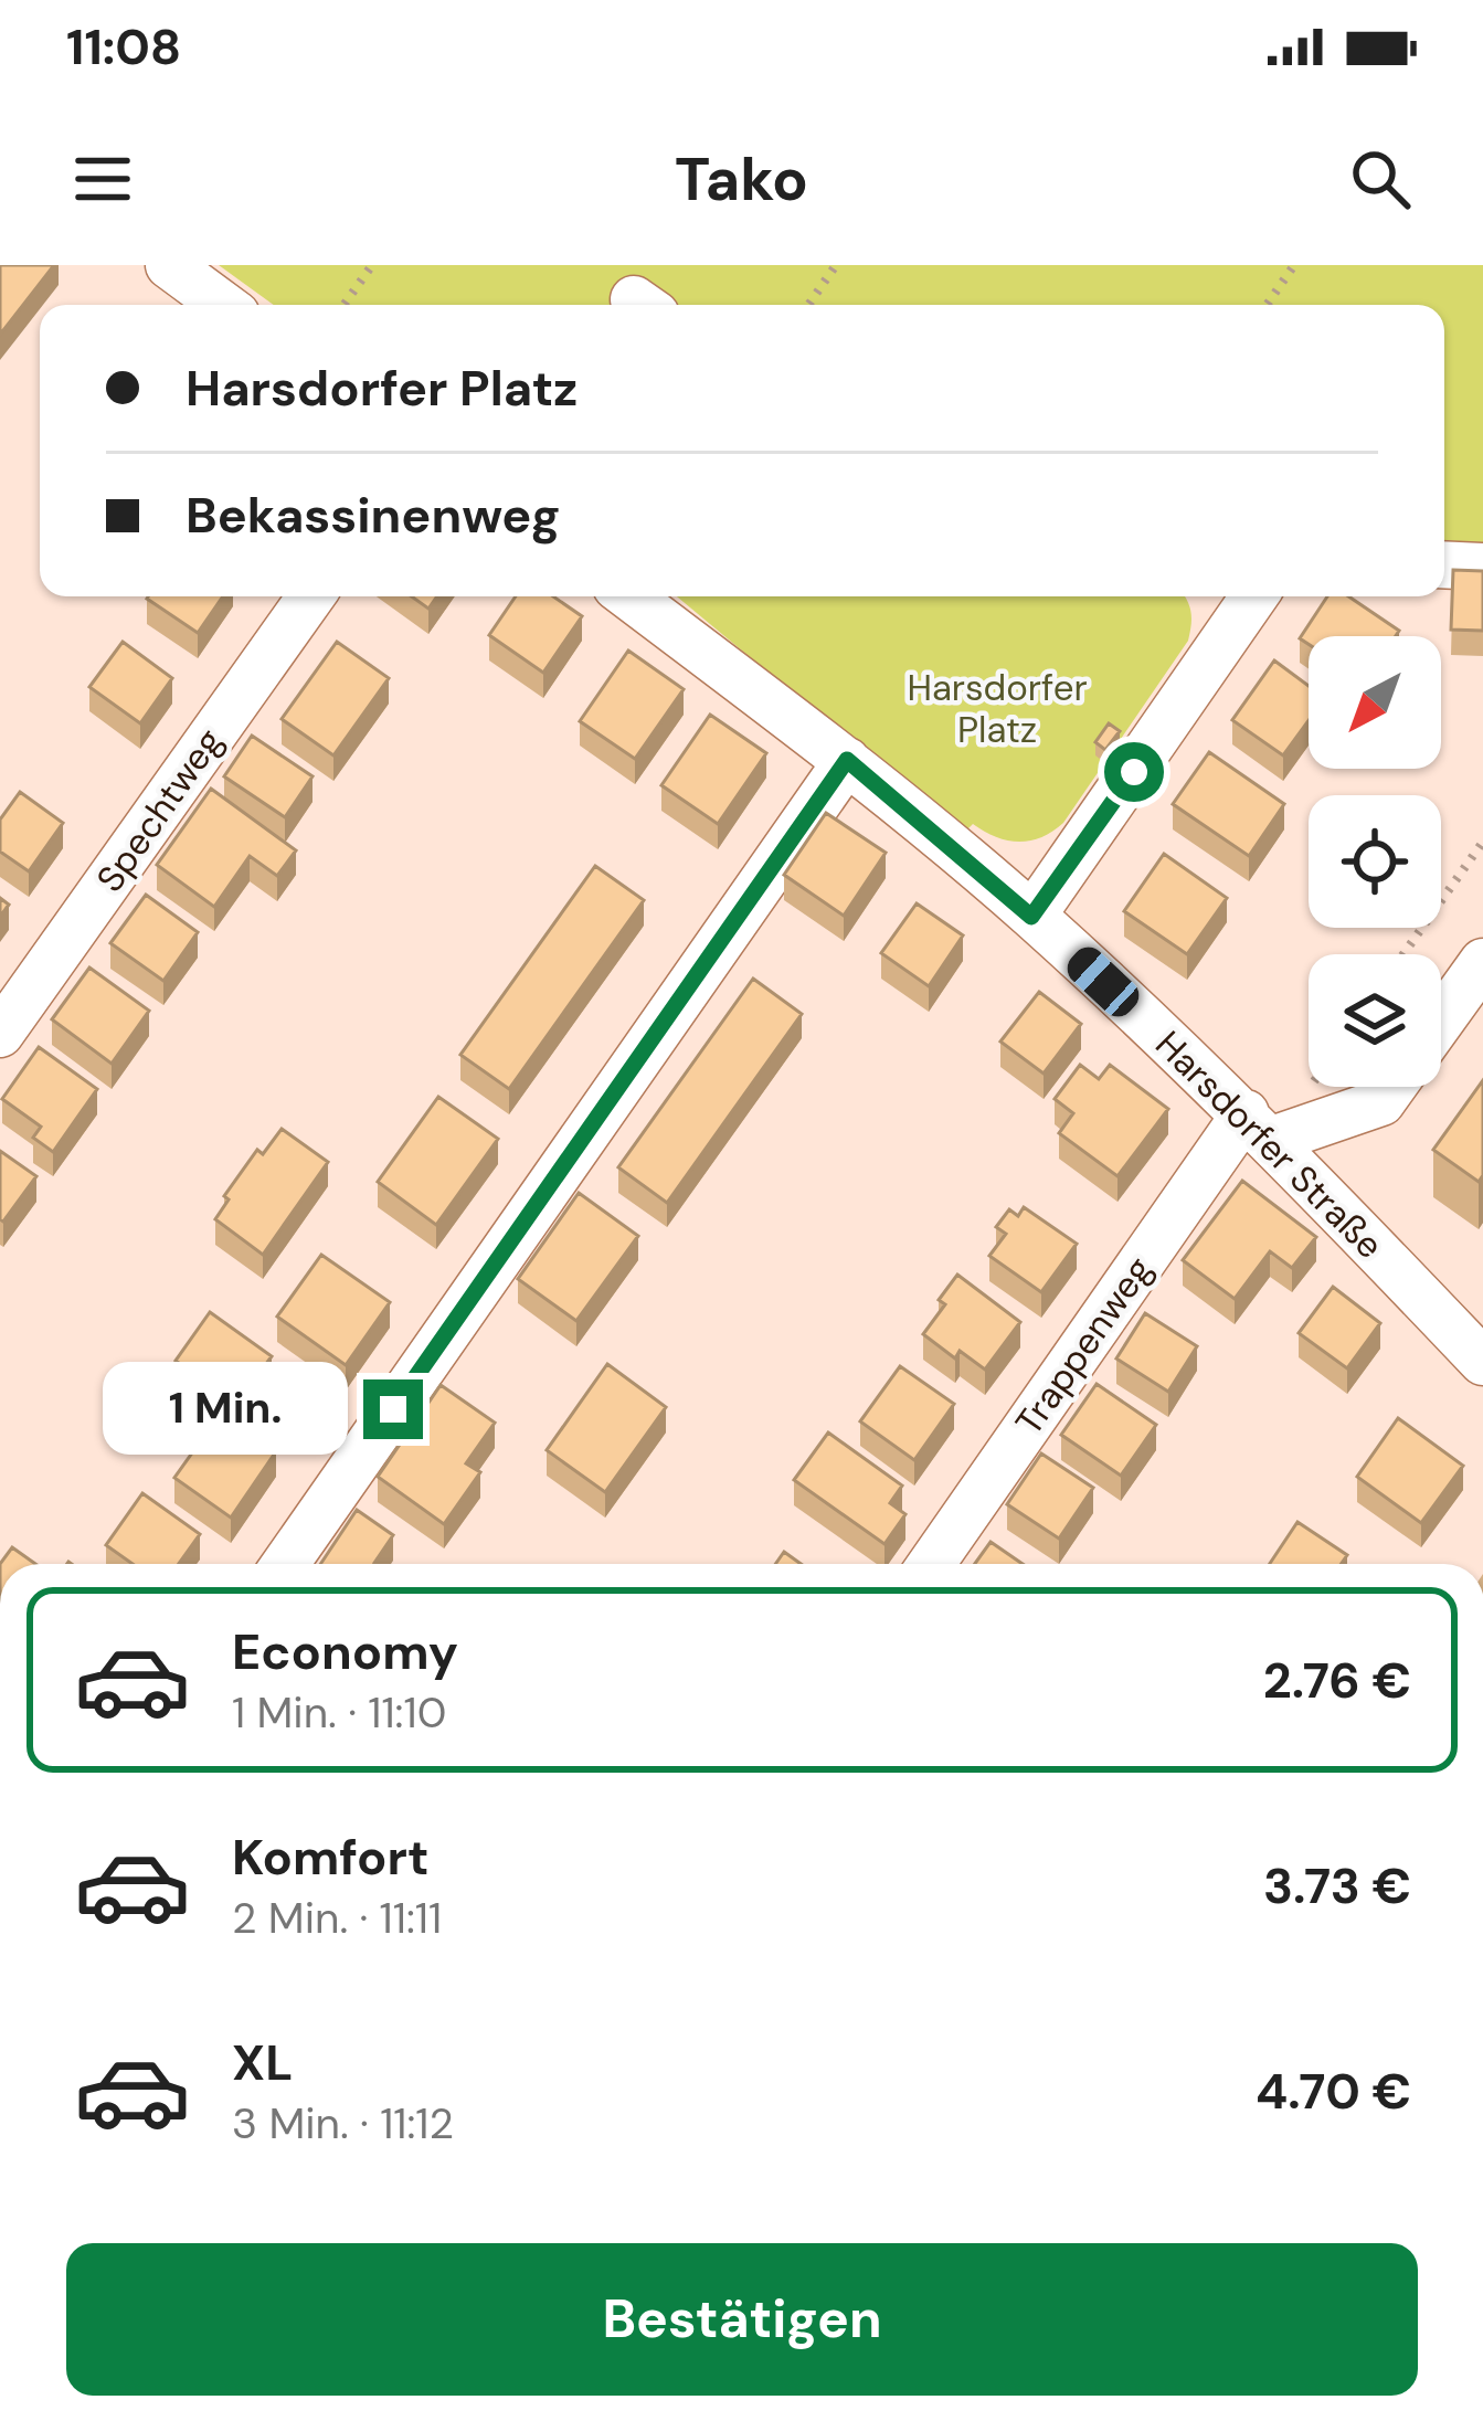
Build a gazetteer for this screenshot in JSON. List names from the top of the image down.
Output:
{
  "streets": {
    "street": ["Spechtweg", "Harsdorfer Straße", "Trappenweg"]
  },
  "crossings": [
    ["Harsdorfer Straße", "Trappenweg"]
  ],
  "parks": ["Harsdorfer Platz"],
  "north": "bottom left",
  "page": {
    "status": "11:08",
    "header": "Tako",
    "banner": ["Harsdorfer Platz", "Bekassinenweg"],
    "bubble": "1 Min.",
    "list": [
      {
        "name": "Economy",
        "note": "1 Min. · 11:10",
        "value": "2.76 €"
      },
      {
        "name": "Komfort",
        "note": "2 Min. · 11:11",
        "value": "3.73 €"
      },
      {
        "name": "XL",
        "note": "3 Min. · 11:12",
        "value": "4.70 €"
      }
    ],
    "buttons": "Bestätigen"
  }
}
